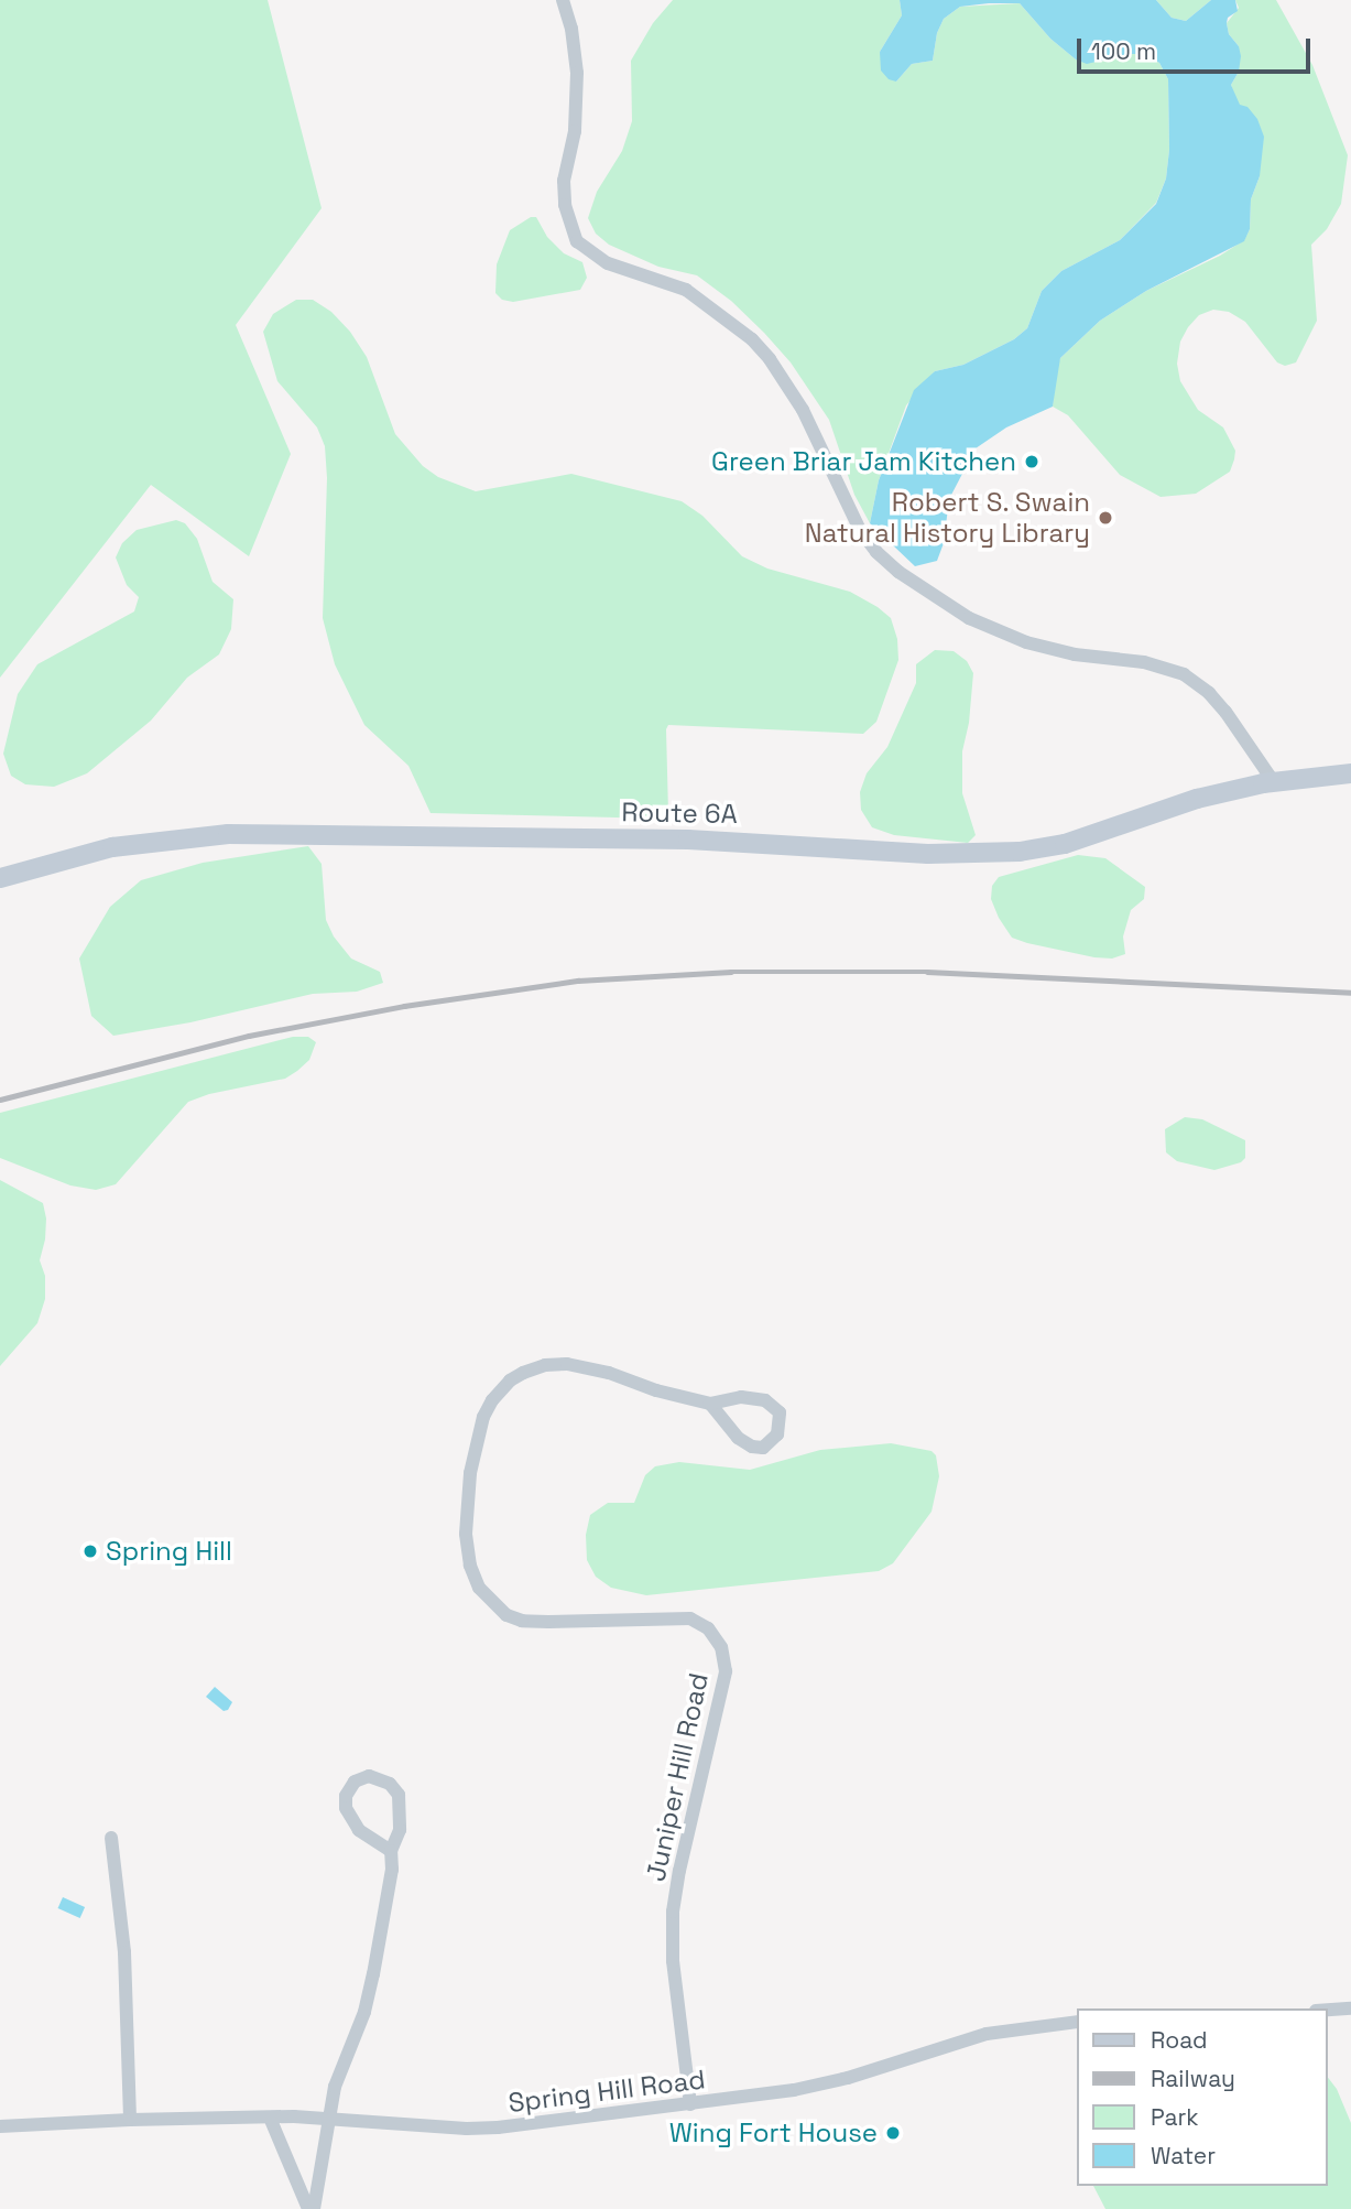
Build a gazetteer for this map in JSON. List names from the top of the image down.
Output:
{
  "streets": {
    "main road": ["Route 6A"],
    "street": ["Juniper Hill Road", "Spring Hill Road"]
  },
  "crossings": [
    ["Juniper Hill Road", "Spring Hill Road"]
  ],
  "places": [
    "Green Briar Jam Kitchen",
    "Robert S. Swain Natural History Library",
    "Spring Hill",
    "Wing Fort House"
  ],
  "legend": [
    "Road",
    "Railway",
    "Park",
    "Water"
  ],
  "scale_bar": "100 m"
}
